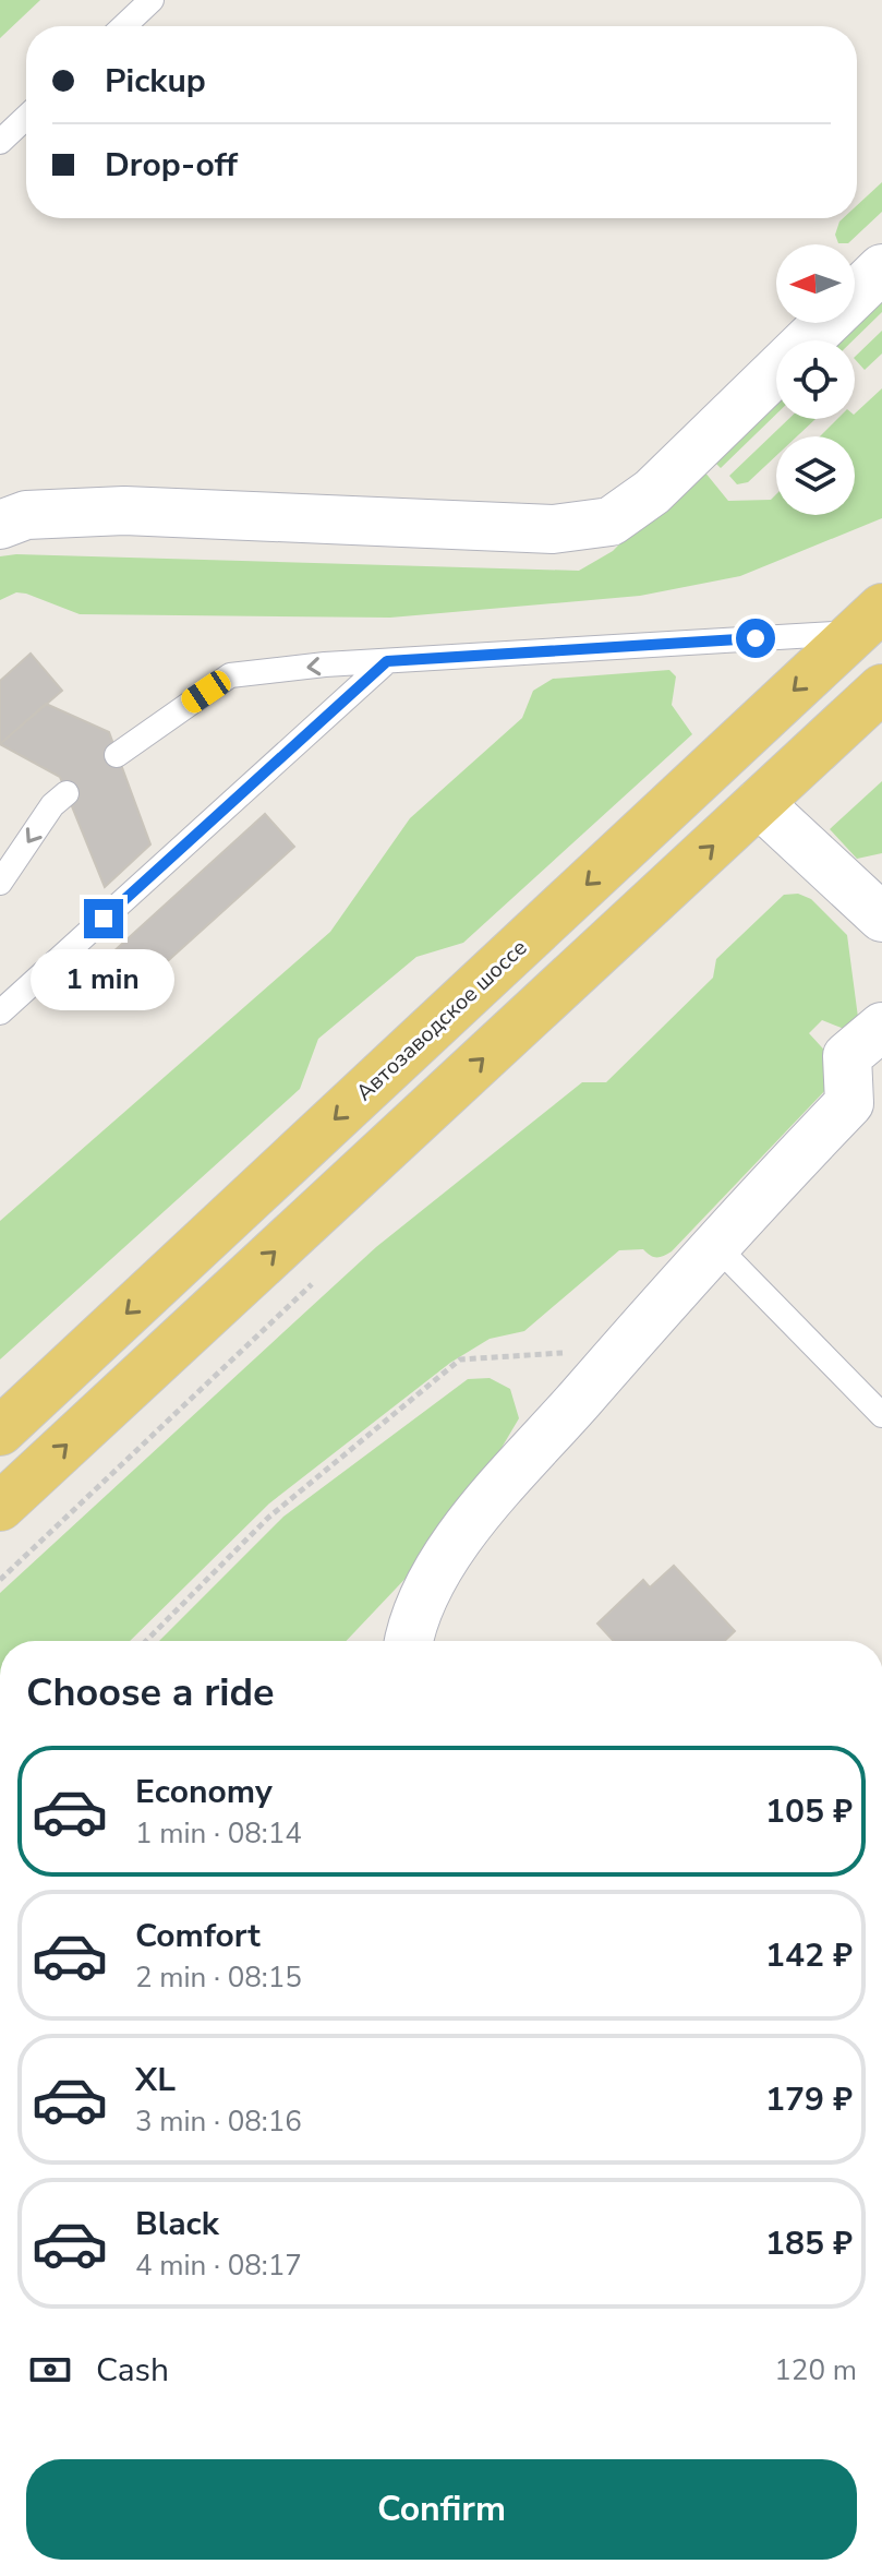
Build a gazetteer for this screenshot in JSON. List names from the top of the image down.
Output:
{
  "streets": {
    "main road": ["Автозаводское шоссе"]
  },
  "north": "left",
  "page": {
    "banner": ["Pickup", "Drop-off"],
    "bubble": "1 min",
    "heading": "Choose a ride",
    "list": [
      {
        "name": "Economy",
        "note": "1 min · 08:14",
        "value": "105 ₽"
      },
      {
        "name": "Comfort",
        "note": "2 min · 08:15",
        "value": "142 ₽"
      },
      {
        "name": "XL",
        "note": "3 min · 08:16",
        "value": "179 ₽"
      },
      {
        "name": "Black",
        "note": "4 min · 08:17",
        "value": "185 ₽"
      }
    ],
    "pay": ["Cash", "120 m"],
    "buttons": "Confirm"
  }
}
